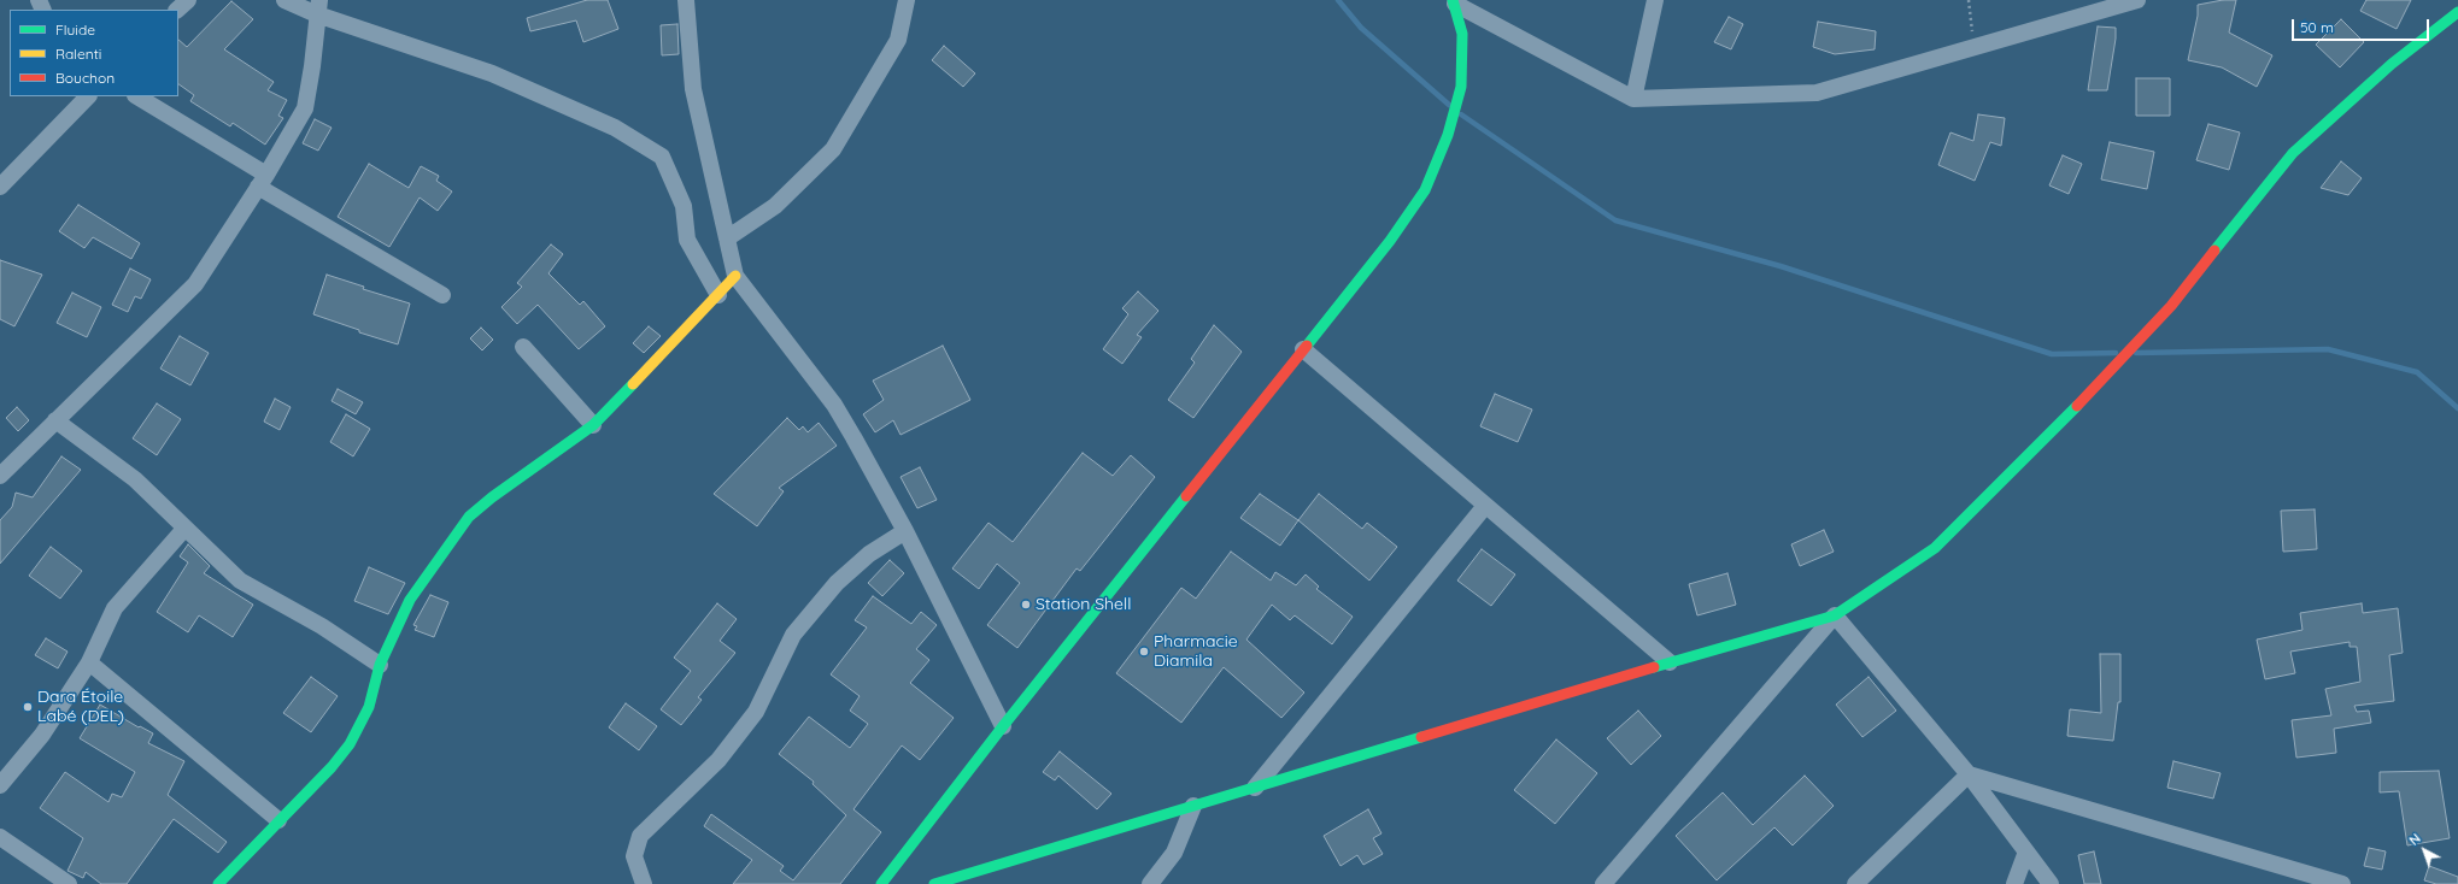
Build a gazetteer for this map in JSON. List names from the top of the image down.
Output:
{
  "places": ["Station Shell", "Pharmacie Diamila", "Dara Étoile Labé (DEL)"],
  "legend": ["Fluide", "Ralenti", "Bouchon"],
  "scale_bar": "50 m",
  "north": "top left"
}
